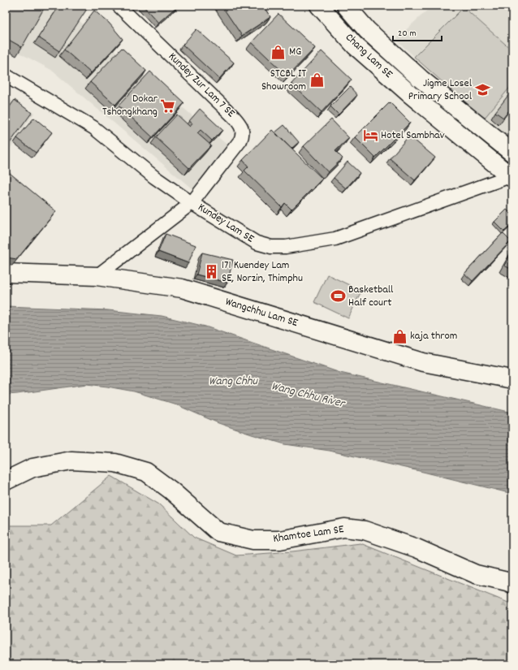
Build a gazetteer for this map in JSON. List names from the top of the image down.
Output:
{
  "streets": {
    "main road": ["Chang Lam SE", "Wangchhu Lam SE", "Khamtoe Lam SE"],
    "street": ["Kundey Zur Lam 7 SE", "Kundey Lam SE"]
  },
  "crossings": [
    ["Chang Lam SE", "Kundey Lam SE"],
    ["Kundey Zur Lam 7 SE", "Kundey Lam SE"],
    ["Kundey Zur Lam 7 SE", "Wangchhu Lam SE"]
  ],
  "water": ["Wang Chhu", "Wang Chhu River"],
  "places": {
    "shop": ["MG", "STCBL IT Showroom", "kaja throm"],
    "school or university": ["Jigme Losel Primary School"],
    "supermarket": ["Dokar Tshongkhang"],
    "hotel": ["Hotel Sambhav"],
    "building": ["171 Kuendey Lam SE, Norzin, Thimphu"],
    "sports": ["Basketball Half court"]
  },
  "scale_bar": "20 m"
}
